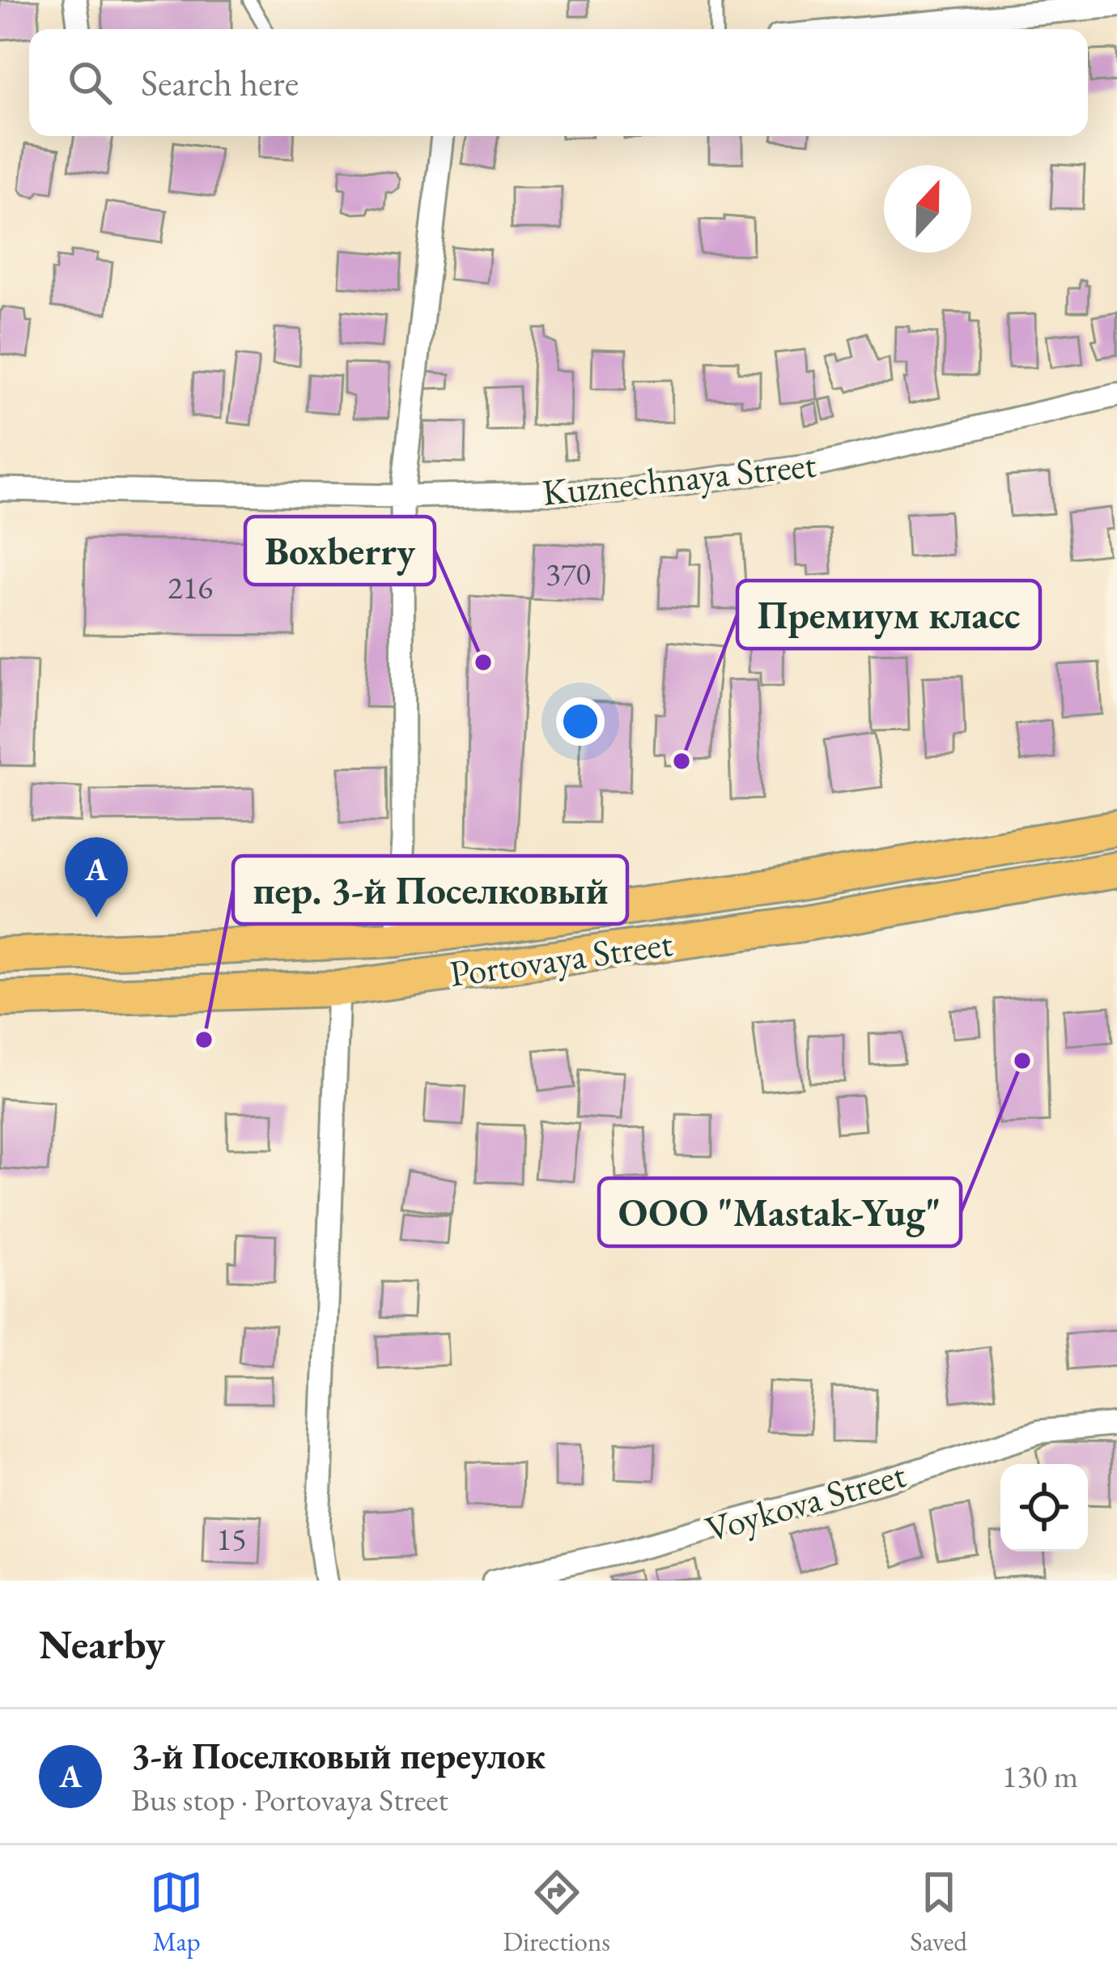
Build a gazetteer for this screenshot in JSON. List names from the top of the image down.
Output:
{
  "streets": {
    "main road": ["Portovaya Street"],
    "street": ["Kuznechnaya Street", "Voykova Street"]
  },
  "places": [
    "Boxberry",
    "Премиум класс",
    "пер. 3-й Поселковый",
    "OOO \"Mastak-Yug\""
  ],
  "house_numbers": ["370", "216", "15"],
  "north": "top",
  "page": {
    "search": "Search here",
    "pins": "A",
    "heading": "Nearby",
    "list": [
      {
        "mark": "A",
        "name": "3-й Поселковый переулок",
        "note": "Bus stop · Portovaya Street",
        "value": "130 m"
      }
    ],
    "nav": ["Map", "Directions", "Saved"]
  }
}
